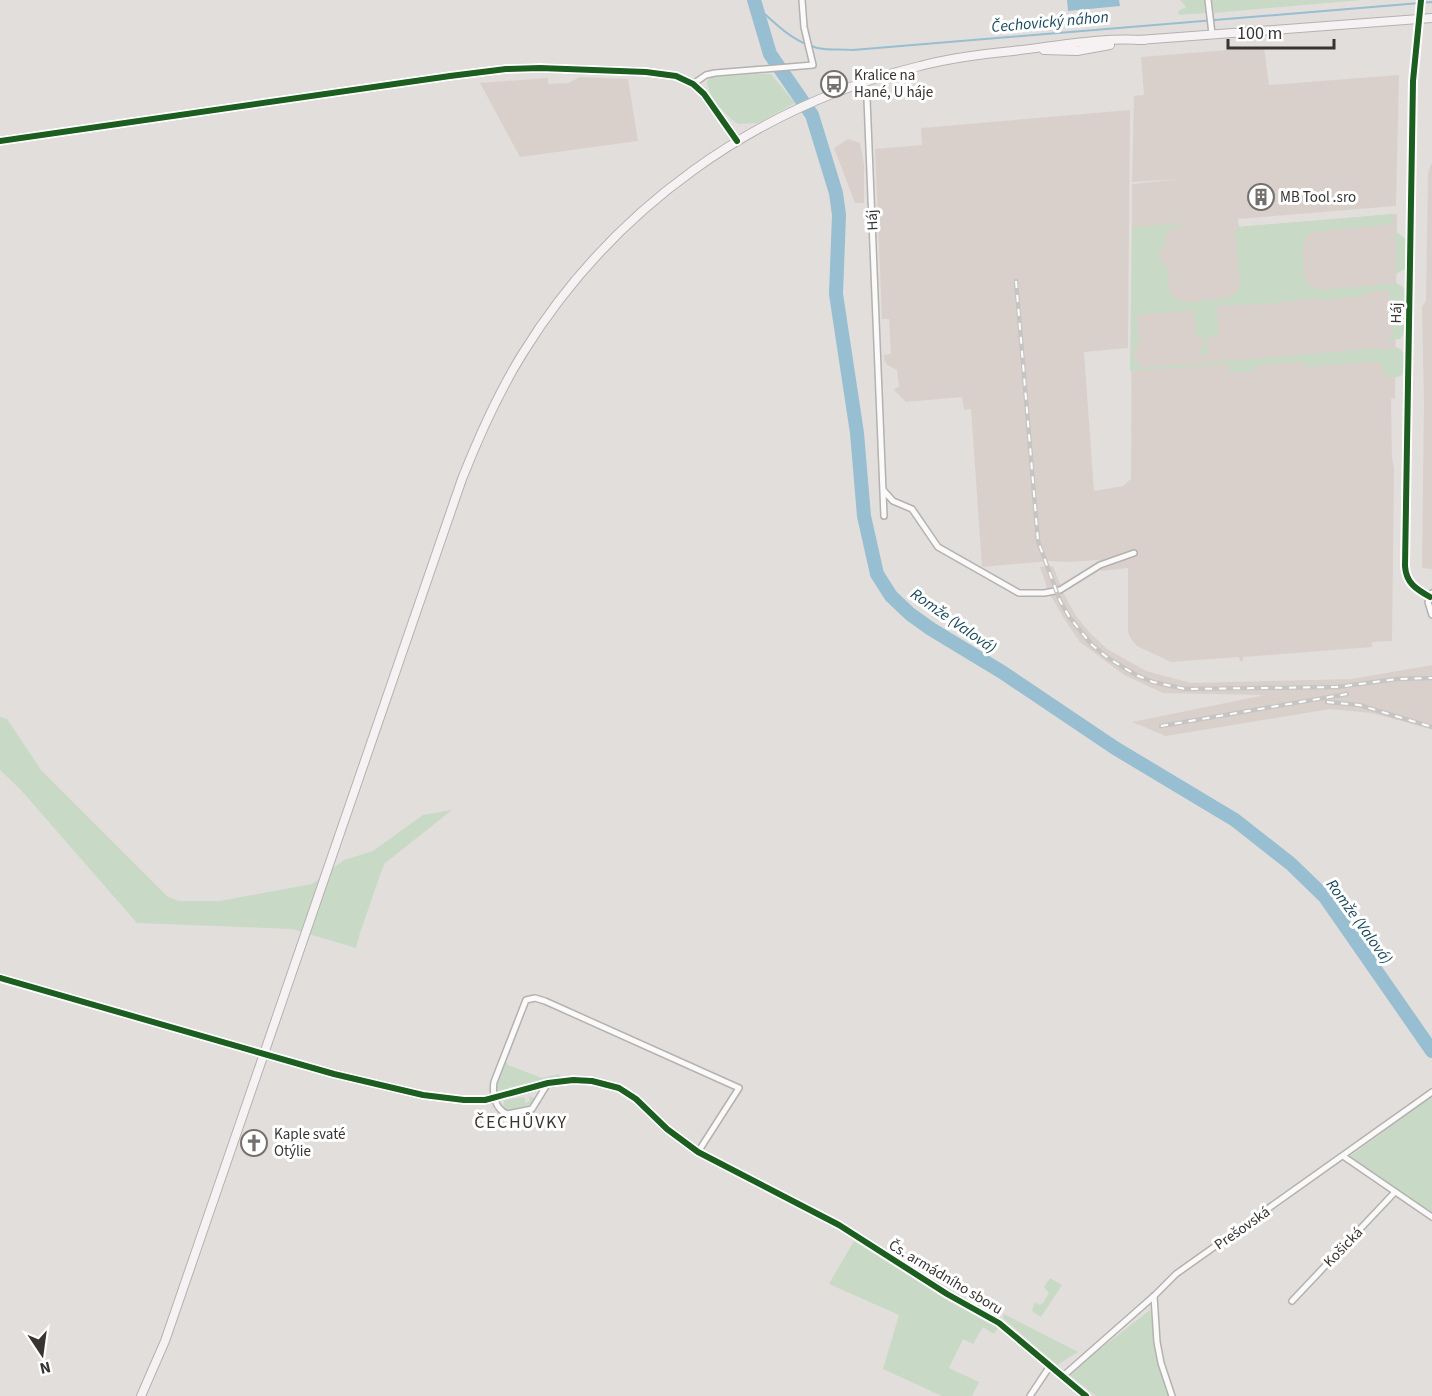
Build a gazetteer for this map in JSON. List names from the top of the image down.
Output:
{
  "streets": {
    "street": [
      "Háj",
      "Prešovská",
      "Košická",
      "Čs. armádního sboru"
    ]
  },
  "crossings": [
    ["Prešovská", "Čs. armádního sboru"]
  ],
  "districts": ["ČECHŮVKY"],
  "water": ["Čechovický náhon", "Romže (Valová)"],
  "places": {
    "bus stop": ["Kralice na Hané, U háje"],
    "building": ["MB Tool .sro"],
    "church": ["Kaple svaté Otýlie"]
  },
  "scale_bar": "100 m",
  "north": "bottom"
}
